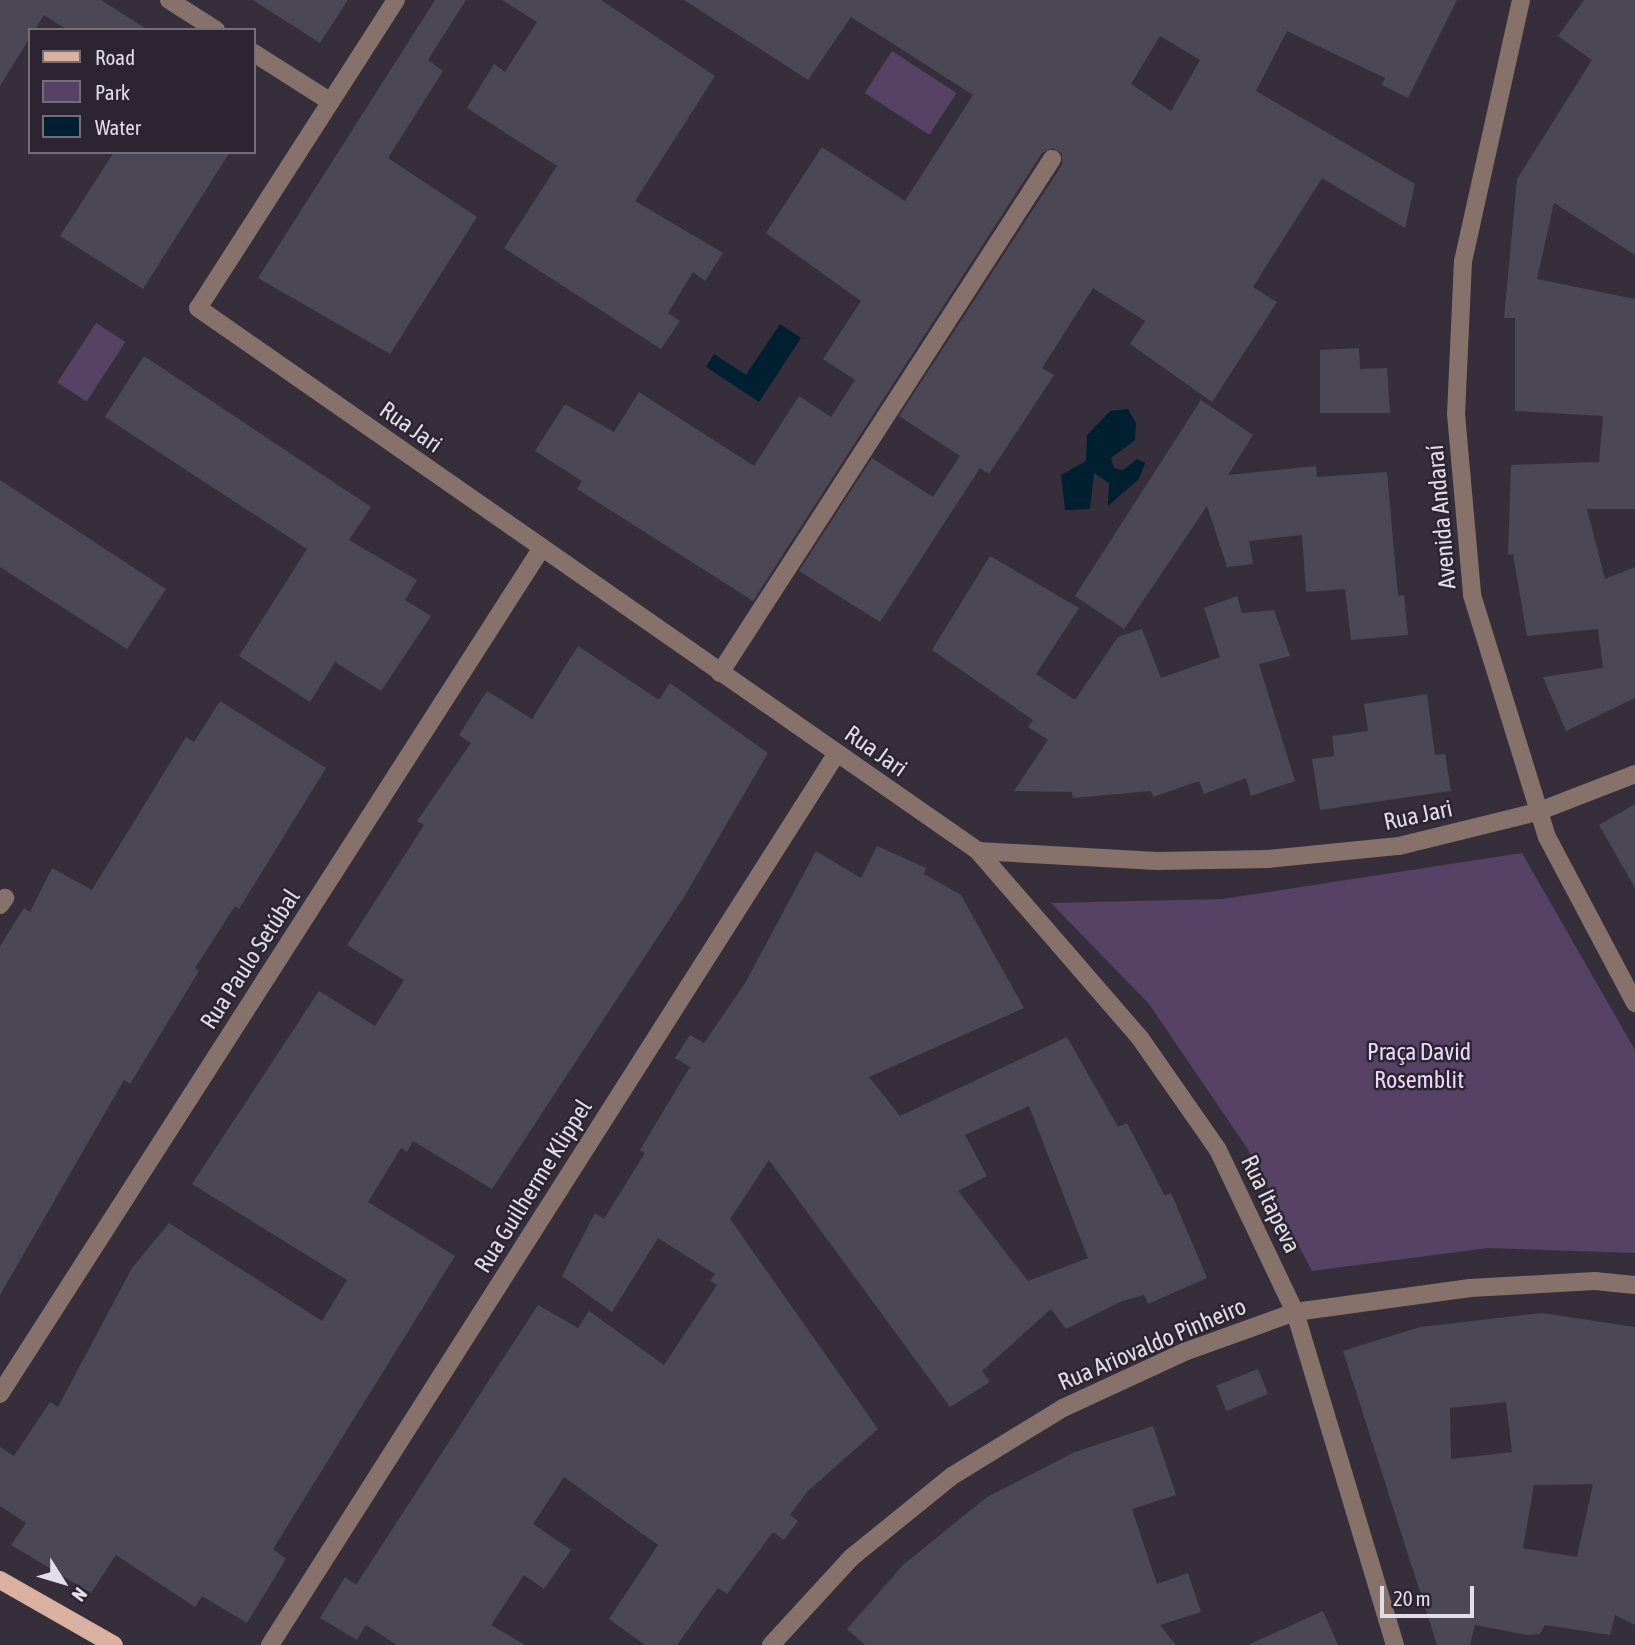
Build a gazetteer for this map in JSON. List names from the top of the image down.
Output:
{
  "streets": {
    "street": [
      "Rua Jari",
      "Avenida Andaraí",
      "Rua Paulo Setúbal",
      "Rua Guilherme Klippel",
      "Rua Itapeva",
      "Rua Ariovaldo Pinheiro"
    ]
  },
  "crossings": [
    ["Rua Jari", "Avenida Andaraí"],
    ["Rua Jari", "Rua Paulo Setúbal"],
    ["Rua Jari", "Rua Guilherme Klippel"],
    ["Rua Jari", "Rua Itapeva"],
    ["Rua Itapeva", "Rua Ariovaldo Pinheiro"]
  ],
  "parks": ["Praça David Rosemblit"],
  "legend": ["Road", "Park", "Water"],
  "scale_bar": "20 m",
  "north": "bottom right"
}
